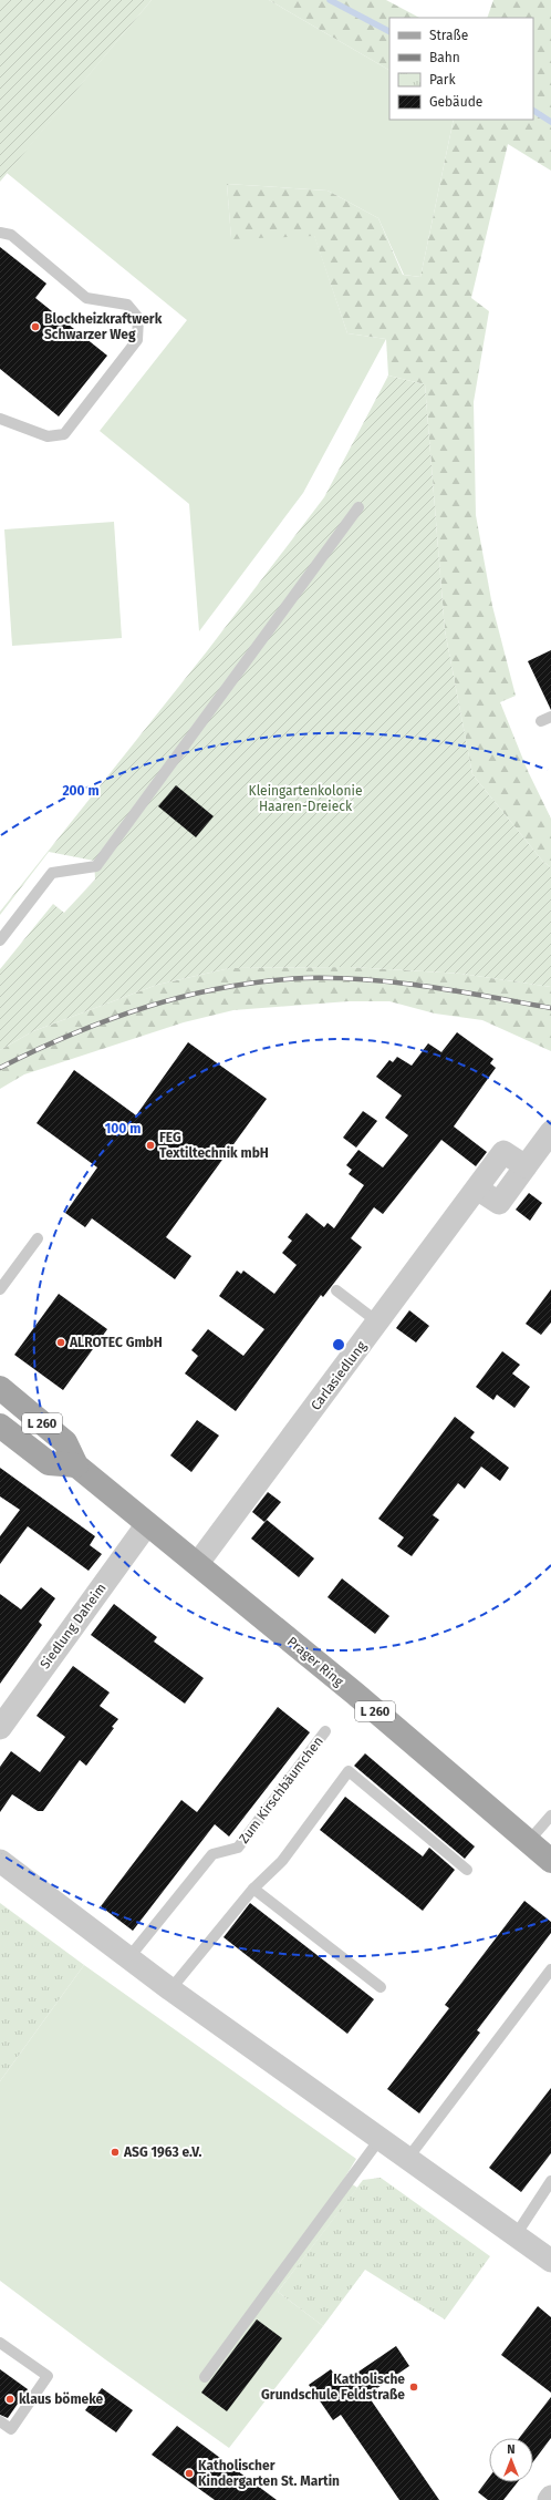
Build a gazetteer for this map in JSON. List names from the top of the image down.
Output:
{
  "streets": {
    "main road": ["L 260", "Prager Ring"],
    "street": ["Carlasiedlung", "Siedlung Daheim"],
    "lane": ["Zum Kirschbäumchen"]
  },
  "crossings": [
    ["Carlasiedlung", "Prager Ring"],
    ["L 260", "Prager Ring"],
    ["Siedlung Daheim", "Prager Ring"]
  ],
  "parks": ["Kleingartenkolonie Haaren-Dreieck"],
  "places": [
    "Blockheizkraftwerk Schwarzer Weg",
    "FEG Textiltechnik mbH",
    "ALROTEC GmbH",
    "ASG 1963 e.V.",
    "Katholische Grundschule Feldstraße",
    "klaus bömeke",
    "Katholischer Kindergarten St. Martin"
  ],
  "legend": [
    "Straße",
    "Bahn",
    "Park",
    "Gebäude"
  ],
  "north": "top",
  "rings": ["200 m", "100 m"]
}
